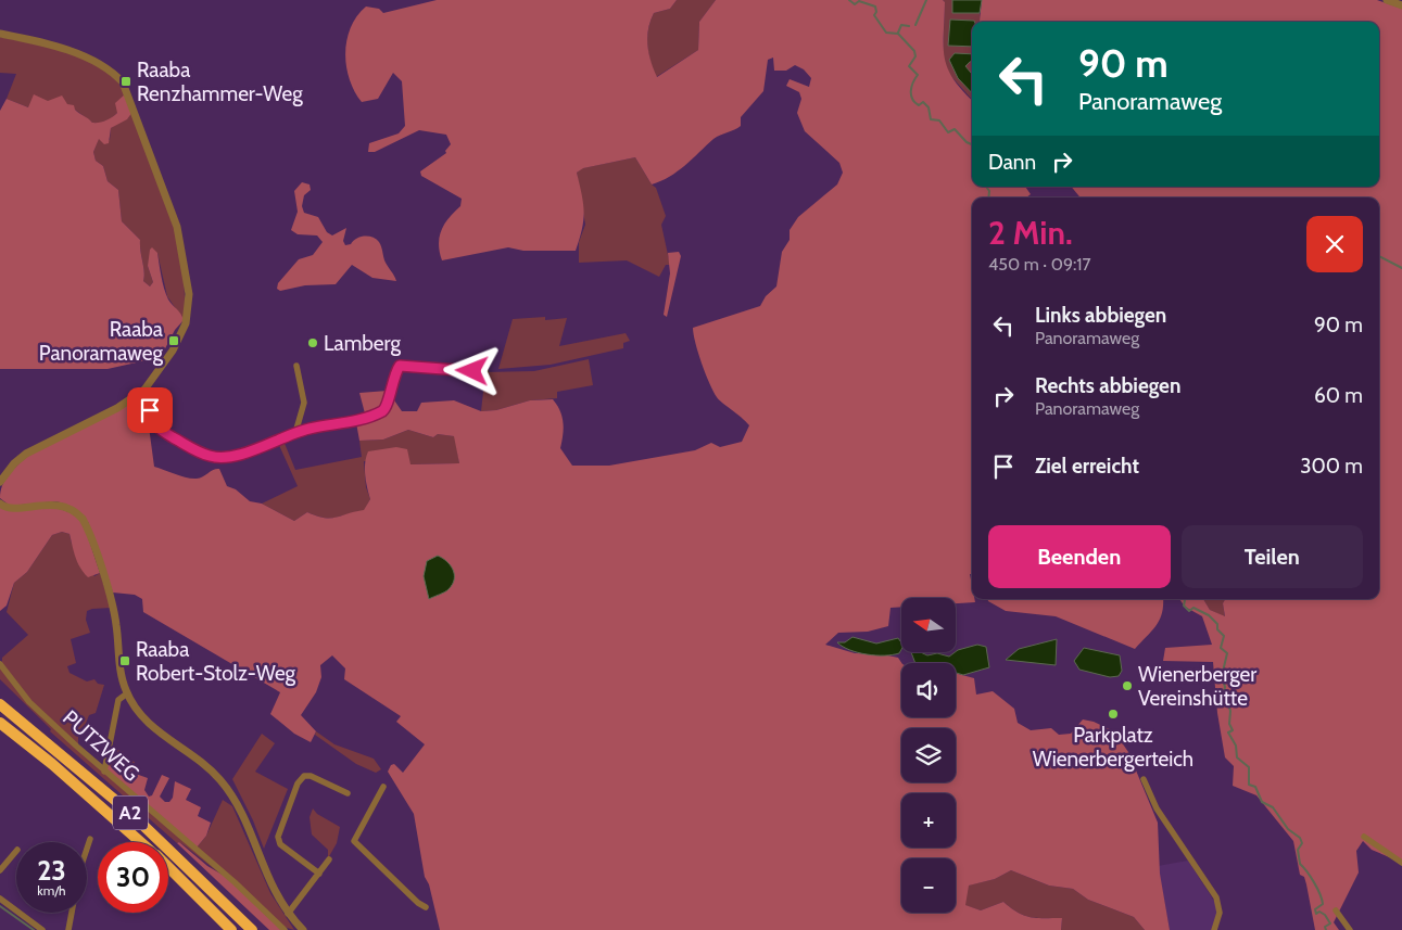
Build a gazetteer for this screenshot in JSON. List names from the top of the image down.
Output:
{
  "streets": {
    "highway": ["A2"],
    "street": ["PUTZWEG"]
  },
  "places": {
    "transit": ["Raaba Renzhammer-Weg", "Raaba Panoramaweg", "Raaba Robert-Stolz-Weg"],
    "other": ["Lamberg", "Wienerberger Vereinshütte", "Parkplatz Wienerbergerteich"]
  },
  "north": "left",
  "page": {
    "turn": ["90 m", "Panoramaweg"],
    "then": "Dann",
    "heading": ["2 Min.", "450 m · 09:17"],
    "list": [
      {
        "name": "Links abbiegen",
        "note": "Panoramaweg",
        "value": "90 m"
      },
      {
        "name": "Rechts abbiegen",
        "note": "Panoramaweg",
        "value": "60 m"
      },
      {
        "name": "Ziel erreicht",
        "value": "300 m"
      }
    ],
    "buttons": ["Beenden", "Teilen"],
    "map_buttons": ["+", "−"],
    "speed": "23 km/h",
    "limit": "30"
  }
}
